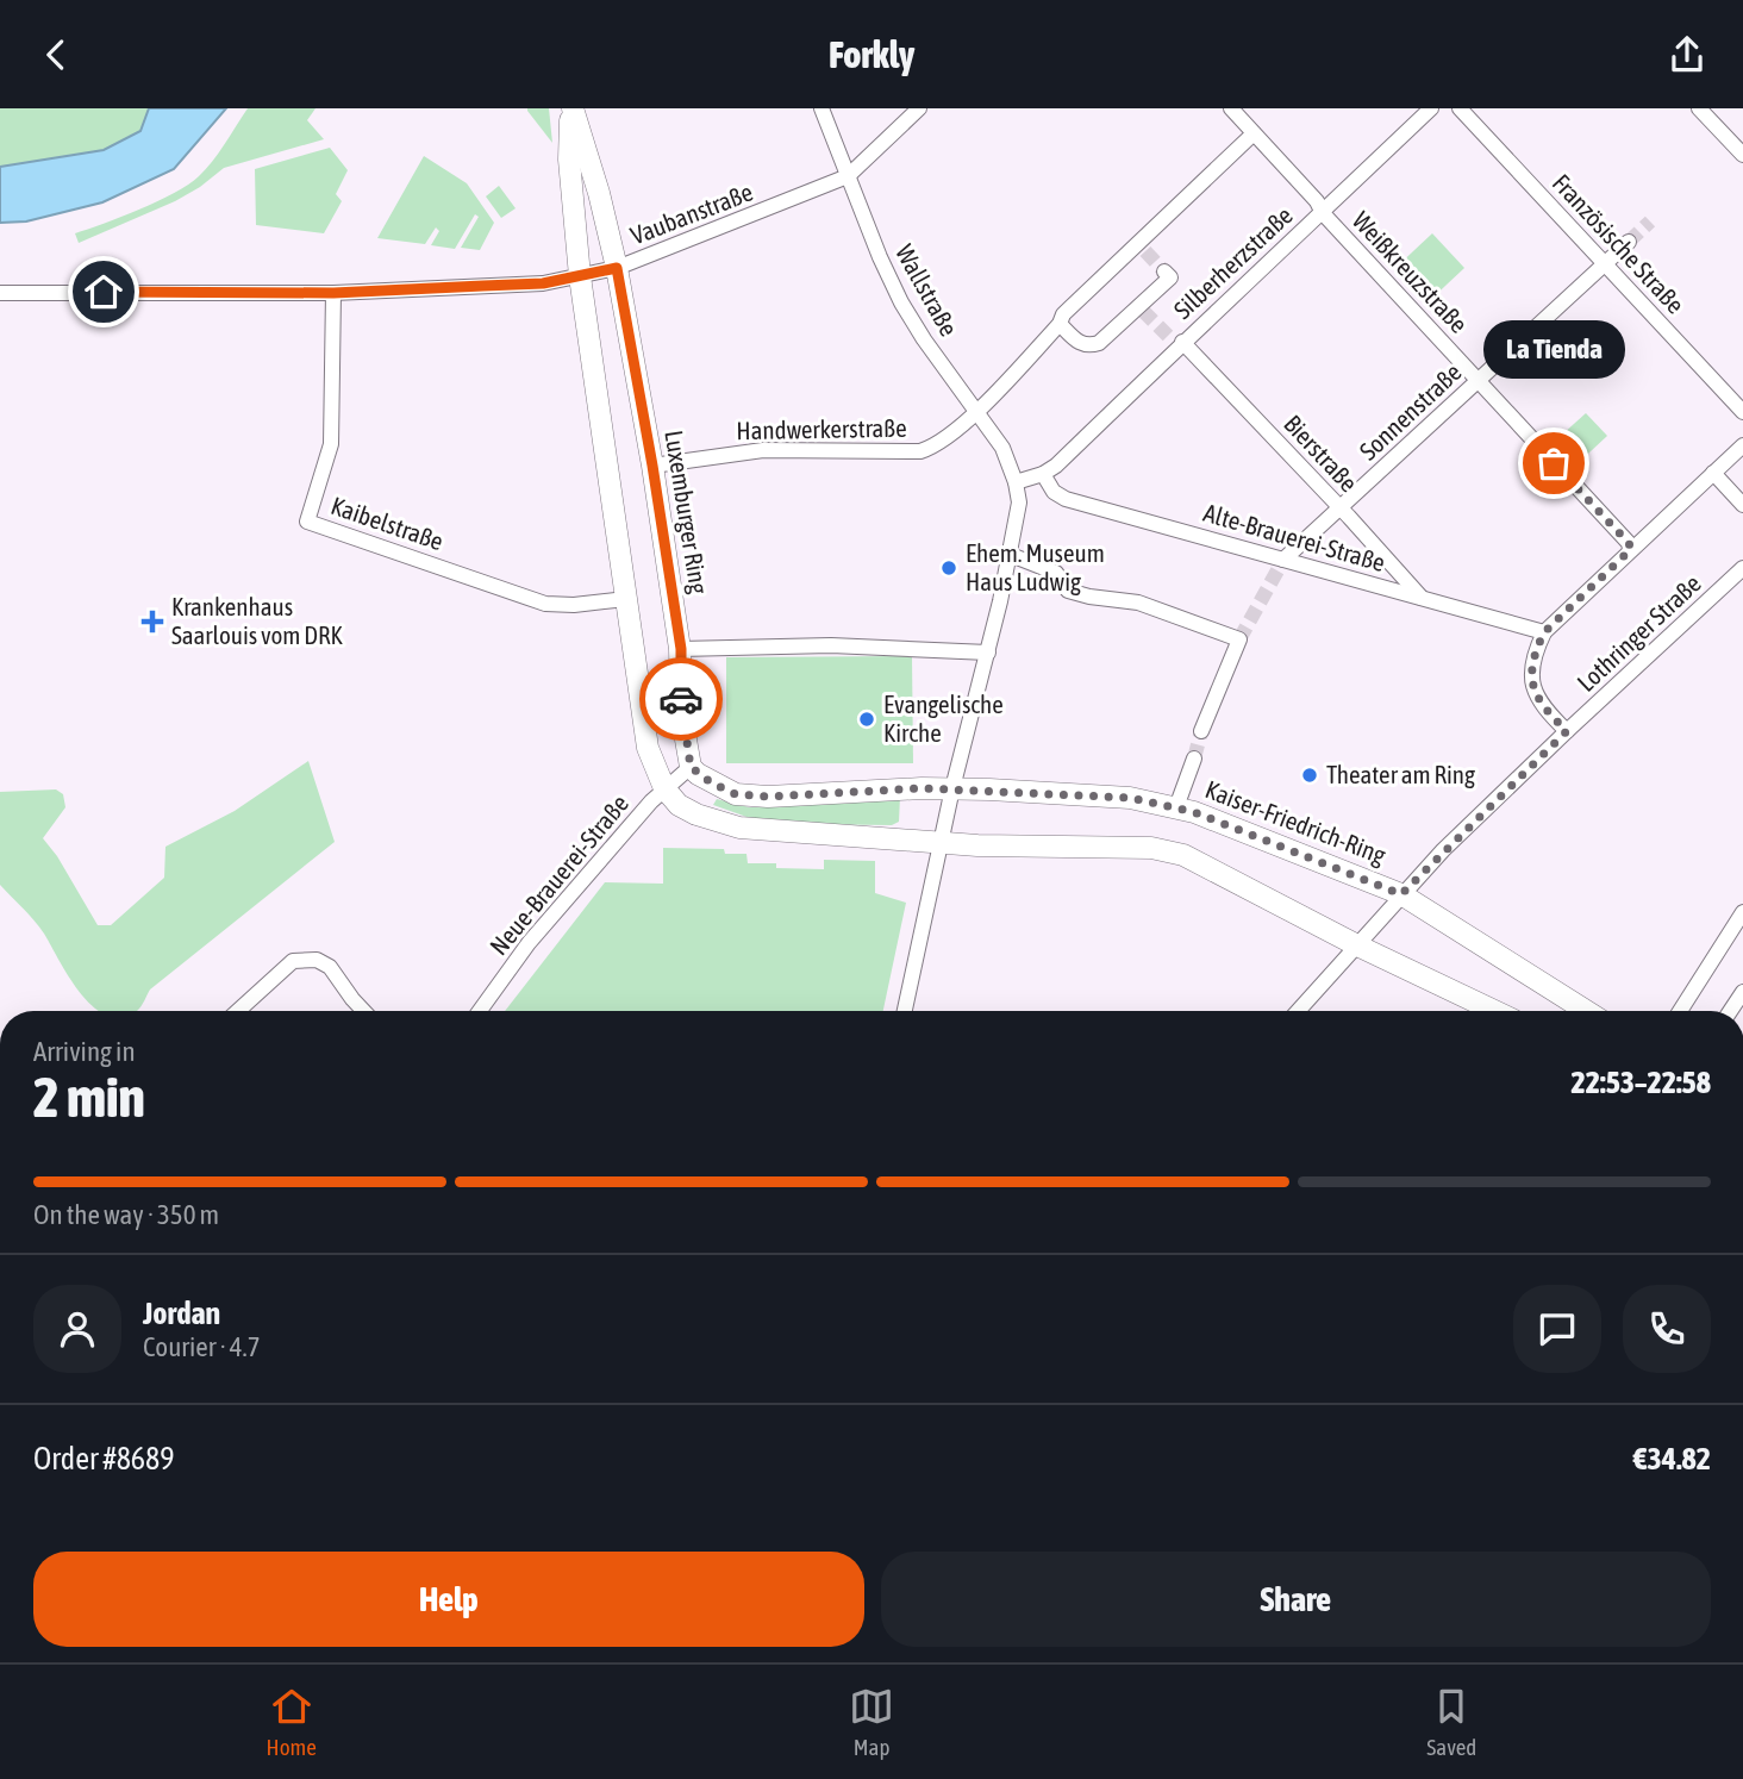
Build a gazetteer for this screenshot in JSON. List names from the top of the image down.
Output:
{
  "streets": {
    "street": [
      "Vaubanstraße",
      "Französische Straße",
      "Silberherzstraße",
      "Weißkreuzstraße",
      "Wallstraße",
      "Sonnenstraße",
      "Handwerkerstraße",
      "Bierstraße",
      "Luxemburger Ring",
      "Kaibelstraße",
      "Alte-Brauerei-Straße",
      "Lothringer Straße",
      "Kaiser-Friedrich-Ring",
      "Neue-Brauerei-Straße"
    ]
  },
  "crossings": [
    ["Vaubanstraße", "Wallstraße"],
    ["Vaubanstraße", "Luxemburger Ring"],
    ["Vaubanstraße", "Kaibelstraße"],
    ["Französische Straße", "Sonnenstraße"],
    ["Silberherzstraße", "Weißkreuzstraße"],
    ["Silberherzstraße", "Wallstraße"],
    ["Silberherzstraße", "Bierstraße"],
    ["Silberherzstraße", "Alte-Brauerei-Straße"],
    ["Weißkreuzstraße", "Sonnenstraße"],
    ["Weißkreuzstraße", "Handwerkerstraße"],
    ["Wallstraße", "Handwerkerstraße"],
    ["Sonnenstraße", "Bierstraße"],
    ["Sonnenstraße", "Alte-Brauerei-Straße"],
    ["Handwerkerstraße", "Luxemburger Ring"],
    ["Bierstraße", "Alte-Brauerei-Straße"],
    ["Luxemburger Ring", "Kaiser-Friedrich-Ring"],
    ["Luxemburger Ring", "Neue-Brauerei-Straße"],
    ["Lothringer Straße", "Kaiser-Friedrich-Ring"],
    ["Kaiser-Friedrich-Ring", "Neue-Brauerei-Straße"]
  ],
  "places": {
    "other": [
      "La Tienda",
      "Ehem. Museum Haus Ludwig",
      "Evangelische Kirche",
      "Theater am Ring"
    ],
    "health": ["Krankenhaus Saarlouis vom DRK"]
  },
  "page": {
    "header": "Forkly",
    "bubble": "La Tienda",
    "heading": ["2 min", "Arriving in", "22:53–22:58"],
    "panel": [
      "Jordan",
      "Courier · 4.7",
      "Order #8689",
      "€34.82"
    ],
    "bar": "On the way · 350 m",
    "buttons": ["Help", "Share"],
    "tabs": ["Home", "Map", "Saved"]
  }
}
